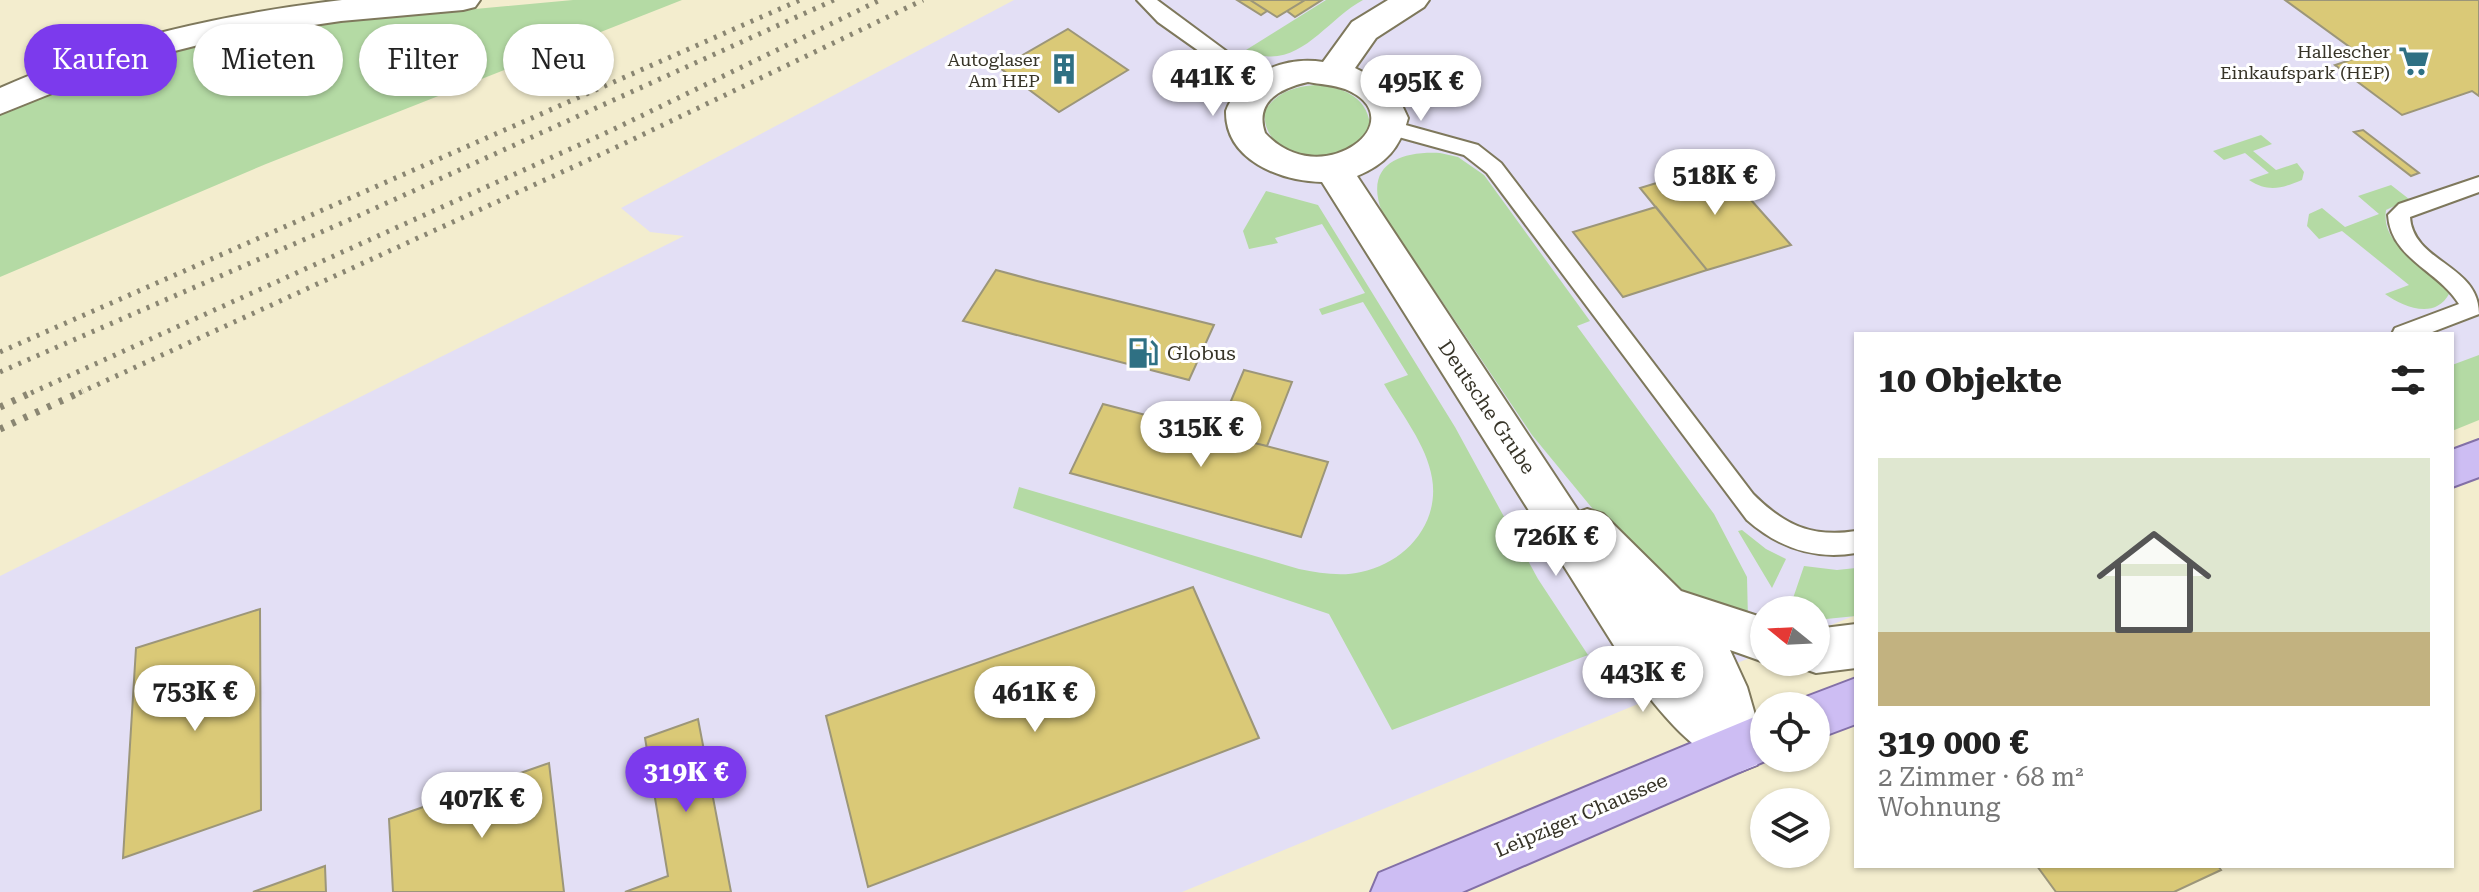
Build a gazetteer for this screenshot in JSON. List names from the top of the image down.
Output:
{
  "streets": {
    "main road": ["Leipziger Chaussee"],
    "street": ["Deutsche Grube"]
  },
  "places": {
    "supermarket": ["Hallescher Einkaufspark (HEP)"],
    "building": ["Autoglaser Am HEP"],
    "fuel station": ["Globus"]
  },
  "north": "left",
  "page": {
    "chip": [
      "Kaufen",
      "Mieten",
      "Filter",
      "Neu"
    ],
    "price": [
      "441K €",
      "495K €",
      "518K €",
      "315K €",
      "726K €",
      "443K €",
      "753K €",
      "461K €",
      "319K €",
      "407K €"
    ],
    "heading": "10 Objekte",
    "list": [
      {
        "name": "319 000 €",
        "note": "2 Zimmer · 68 m² · Wohnung"
      }
    ]
  }
}
